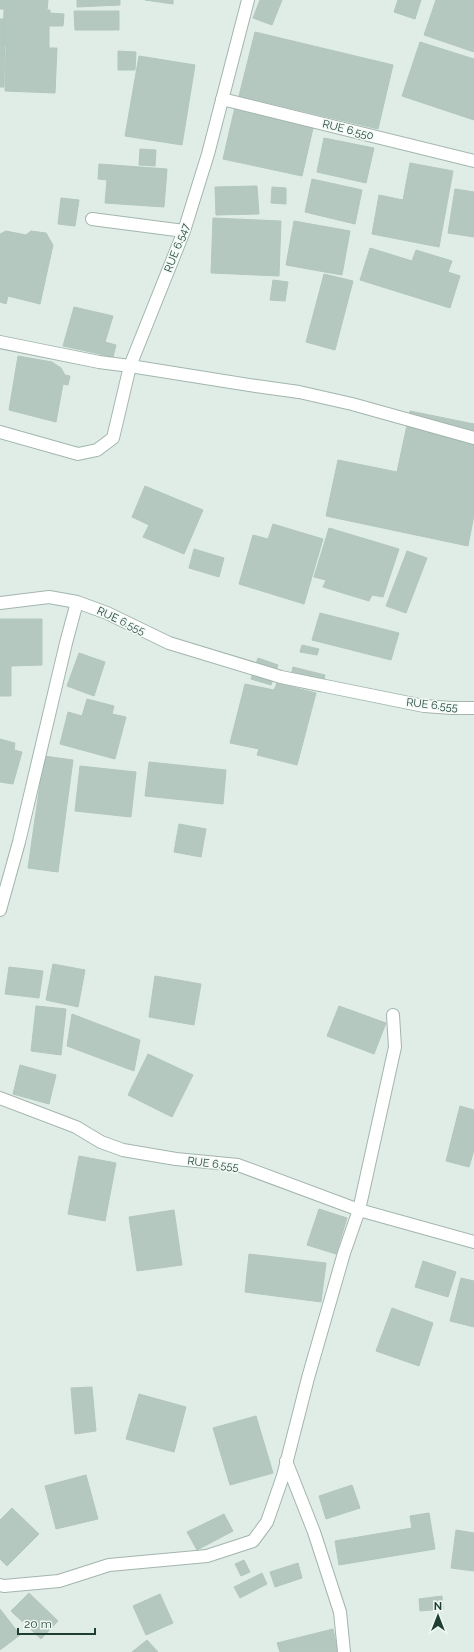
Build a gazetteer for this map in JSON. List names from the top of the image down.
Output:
{
  "streets": {
    "street": ["RUE 6.550", "RUE 6.547", "RUE 6.555"]
  },
  "crossings": [
    ["RUE 6.550", "RUE 6.547"]
  ],
  "scale_bar": "20 m",
  "north": "top"
}
